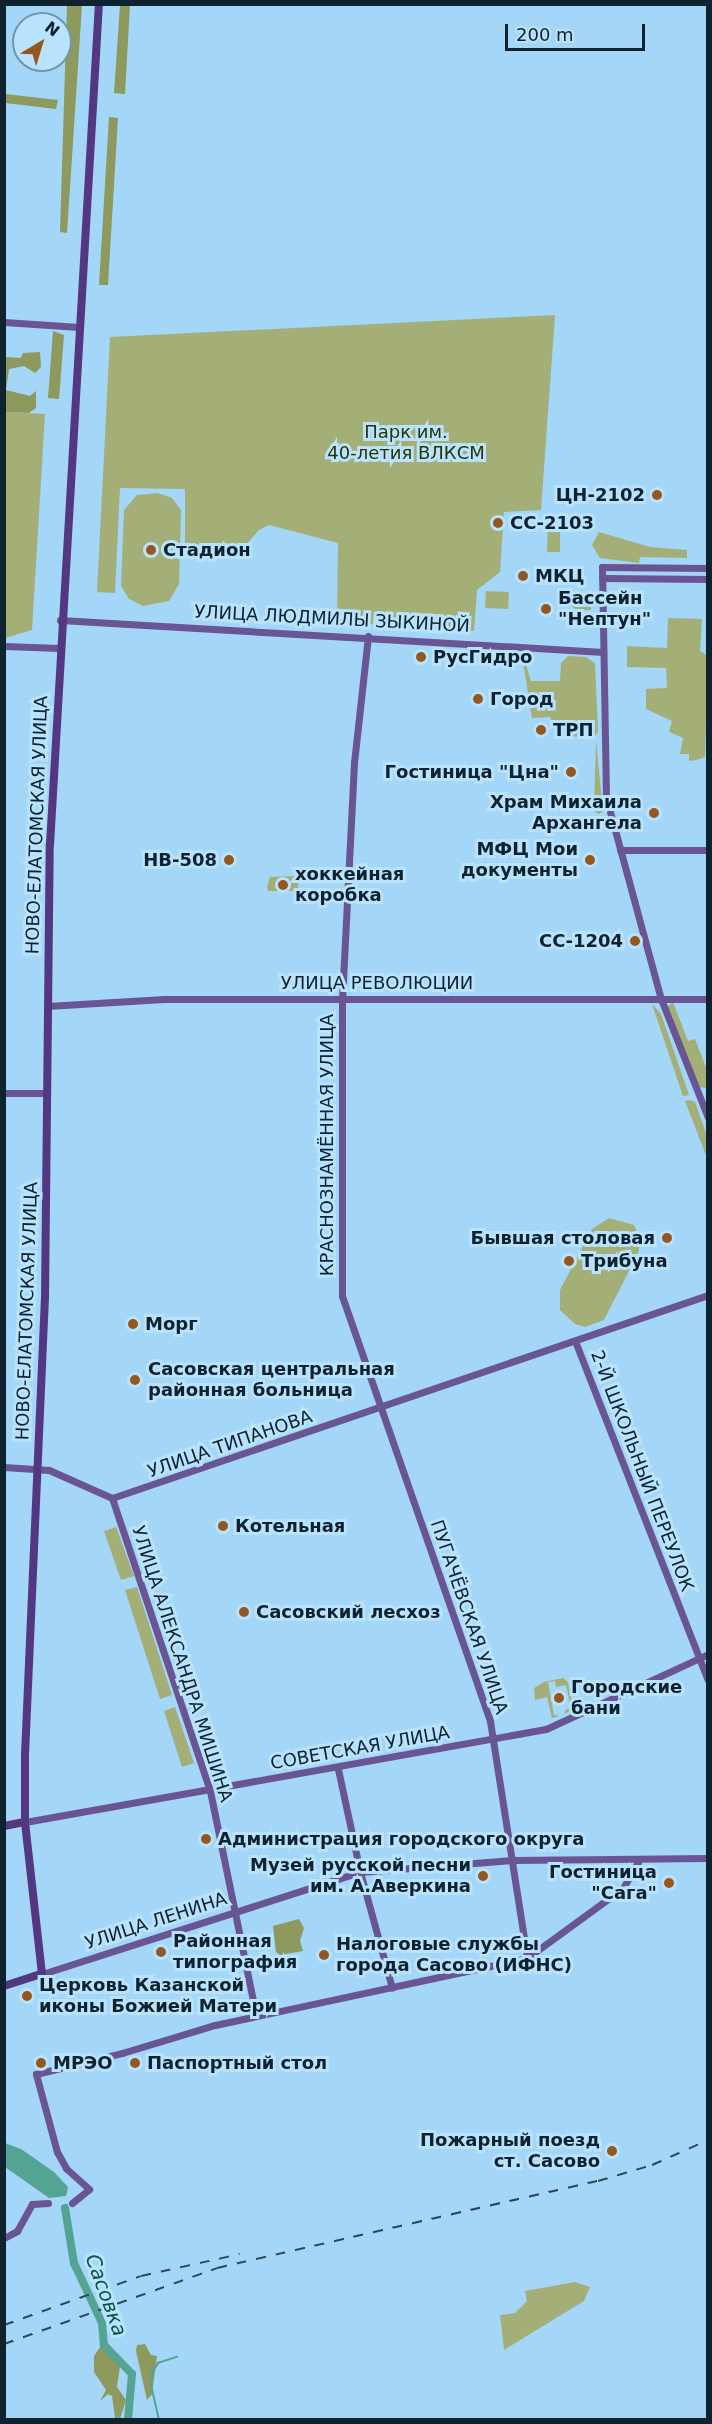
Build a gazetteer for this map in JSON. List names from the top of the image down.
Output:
{
  "streets": {
    "main road": ["НОВО-ЕЛАТОМСКАЯ УЛИЦА", "СОВЕТСКАЯ УЛИЦА", "УЛИЦА ЛЕНИНА"],
    "street": [
      "УЛИЦА ЛЮДМИЛЫ ЗЫКИНОЙ",
      "УЛИЦА РЕВОЛЮЦИИ",
      "КРАСНОЗНАМЁННАЯ УЛИЦА",
      "УЛИЦА ТИПАНОВА",
      "2-Й ШКОЛЬНЫЙ ПЕРЕУЛОК",
      "ПУГАЧЁВСКАЯ УЛИЦА",
      "УЛИЦА АЛЕКСАНДРА МИШИНА"
    ]
  },
  "crossings": [
    ["УЛИЦА ЛЮДМИЛЫ ЗЫКИНОЙ", "НОВО-ЕЛАТОМСКАЯ УЛИЦА"],
    ["УЛИЦА ЛЮДМИЛЫ ЗЫКИНОЙ", "КРАСНОЗНАМЁННАЯ УЛИЦА"],
    ["НОВО-ЕЛАТОМСКАЯ УЛИЦА", "УЛИЦА РЕВОЛЮЦИИ"],
    ["НОВО-ЕЛАТОМСКАЯ УЛИЦА", "СОВЕТСКАЯ УЛИЦА"],
    ["НОВО-ЕЛАТОМСКАЯ УЛИЦА", "УЛИЦА ЛЕНИНА"],
    ["УЛИЦА РЕВОЛЮЦИИ", "КРАСНОЗНАМЁННАЯ УЛИЦА"],
    ["КРАСНОЗНАМЁННАЯ УЛИЦА", "ПУГАЧЁВСКАЯ УЛИЦА"],
    ["УЛИЦА ТИПАНОВА", "2-Й ШКОЛЬНЫЙ ПЕРЕУЛОК"],
    ["УЛИЦА ТИПАНОВА", "ПУГАЧЁВСКАЯ УЛИЦА"],
    ["УЛИЦА ТИПАНОВА", "УЛИЦА АЛЕКСАНДРА МИШИНА"],
    ["2-Й ШКОЛЬНЫЙ ПЕРЕУЛОК", "СОВЕТСКАЯ УЛИЦА"],
    ["ПУГАЧЁВСКАЯ УЛИЦА", "СОВЕТСКАЯ УЛИЦА"],
    ["ПУГАЧЁВСКАЯ УЛИЦА", "УЛИЦА ЛЕНИНА"],
    ["УЛИЦА АЛЕКСАНДРА МИШИНА", "СОВЕТСКАЯ УЛИЦА"],
    ["УЛИЦА АЛЕКСАНДРА МИШИНА", "УЛИЦА ЛЕНИНА"]
  ],
  "water": ["Сасовка"],
  "parks": ["Парк им. 40-летия ВЛКСМ"],
  "places": [
    "ЦН-2102",
    "СС-2103",
    "Стадион",
    "МКЦ",
    "Бассейн \"Нептун\"",
    "РусГидро",
    "Город",
    "ТРП",
    "Гостиница \"Цна\"",
    "Храм Михаила Архангела",
    "НВ-508",
    "МФЦ Мои документы",
    "хоккейная коробка",
    "СС-1204",
    "Бывшая столовая",
    "Трибуна",
    "Морг",
    "Сасовская центральная районная больница",
    "Котельная",
    "Сасовский лесхоз",
    "Городские бани",
    "Администрация городского округа",
    "Музей русской песни им. А.Аверкина",
    "Гостиница \"Сага\"",
    "Районная типография",
    "Налоговые службы города Сасово (ИФНС)",
    "Церковь Казанской иконы Божией Матери",
    "МРЭО",
    "Паспортный стол",
    "Пожарный поезд ст. Сасово"
  ],
  "scale_bar": "200 m",
  "north": "top right"
}
